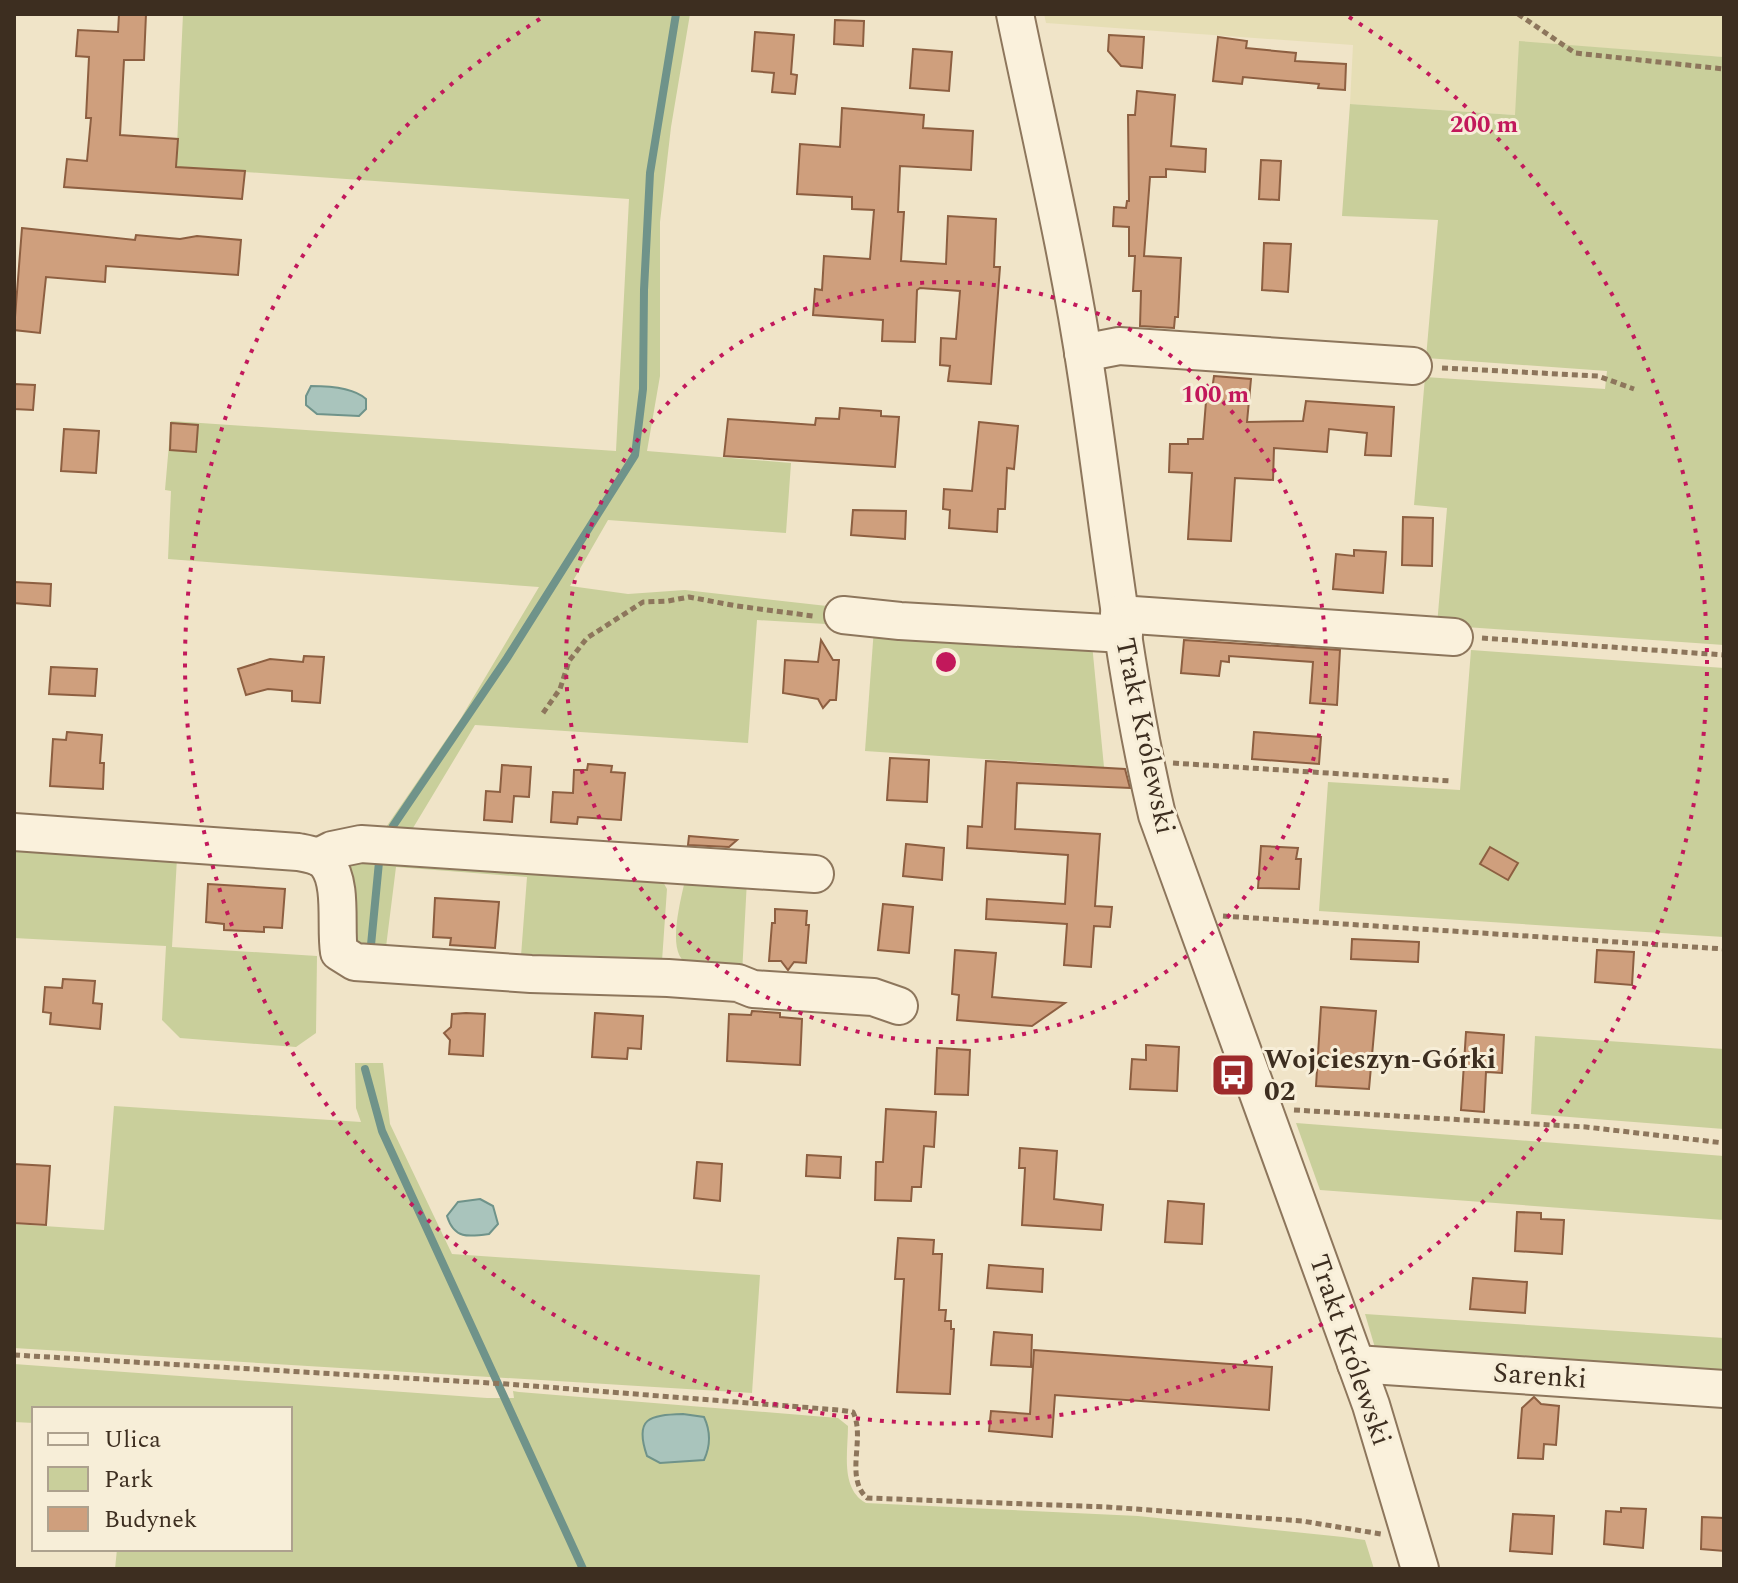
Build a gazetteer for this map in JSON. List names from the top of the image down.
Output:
{
  "streets": {
    "street": ["Trakt Królewski", "Sarenki"]
  },
  "crossings": [
    ["Trakt Królewski", "Sarenki"]
  ],
  "places": {
    "bus stop": ["Wojcieszyn-Górki 02"]
  },
  "legend": ["Ulica", "Park", "Budynek"],
  "rings": ["200 m", "100 m"]
}
